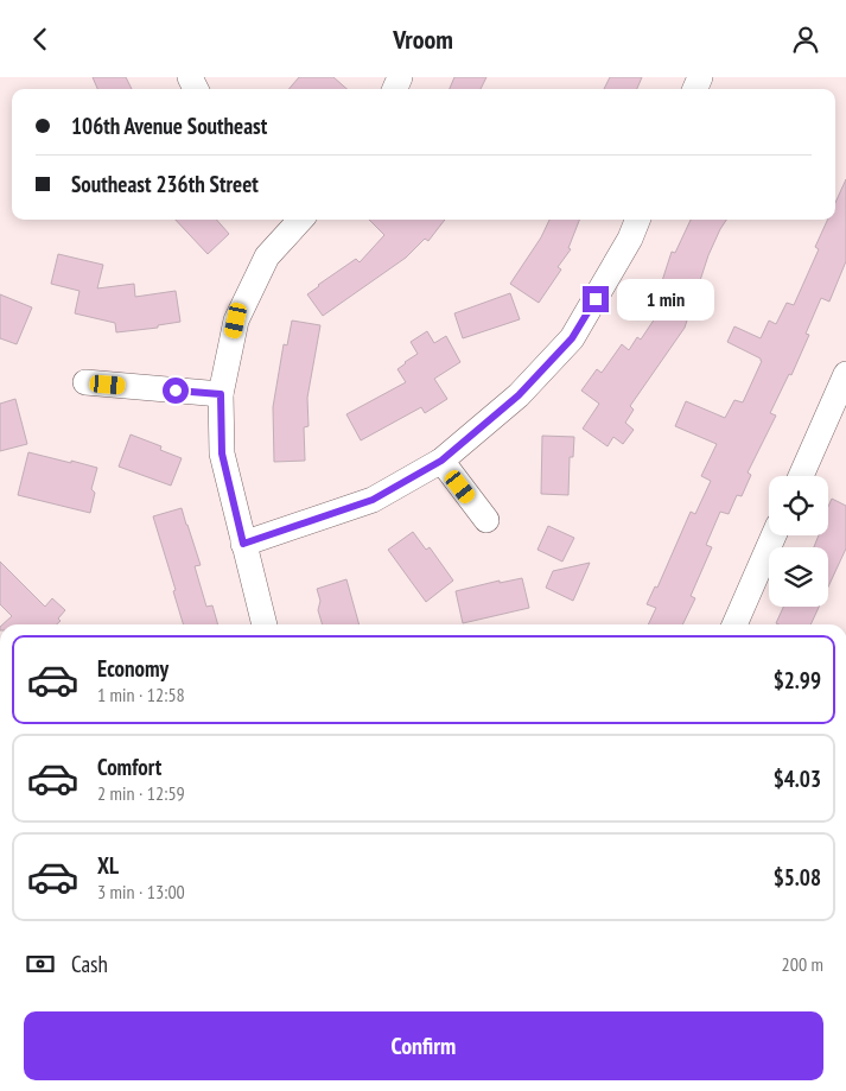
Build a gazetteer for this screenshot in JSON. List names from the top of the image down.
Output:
{
  "page": {
    "header": "Vroom",
    "banner": ["106th Avenue Southeast", "Southeast 236th Street"],
    "bubble": "1 min",
    "list": [
      {
        "name": "Economy",
        "note": "1 min · 12:58",
        "value": "$2.99"
      },
      {
        "name": "Comfort",
        "note": "2 min · 12:59",
        "value": "$4.03"
      },
      {
        "name": "XL",
        "note": "3 min · 13:00",
        "value": "$5.08"
      }
    ],
    "pay": ["Cash", "200 m"],
    "buttons": "Confirm"
  }
}
